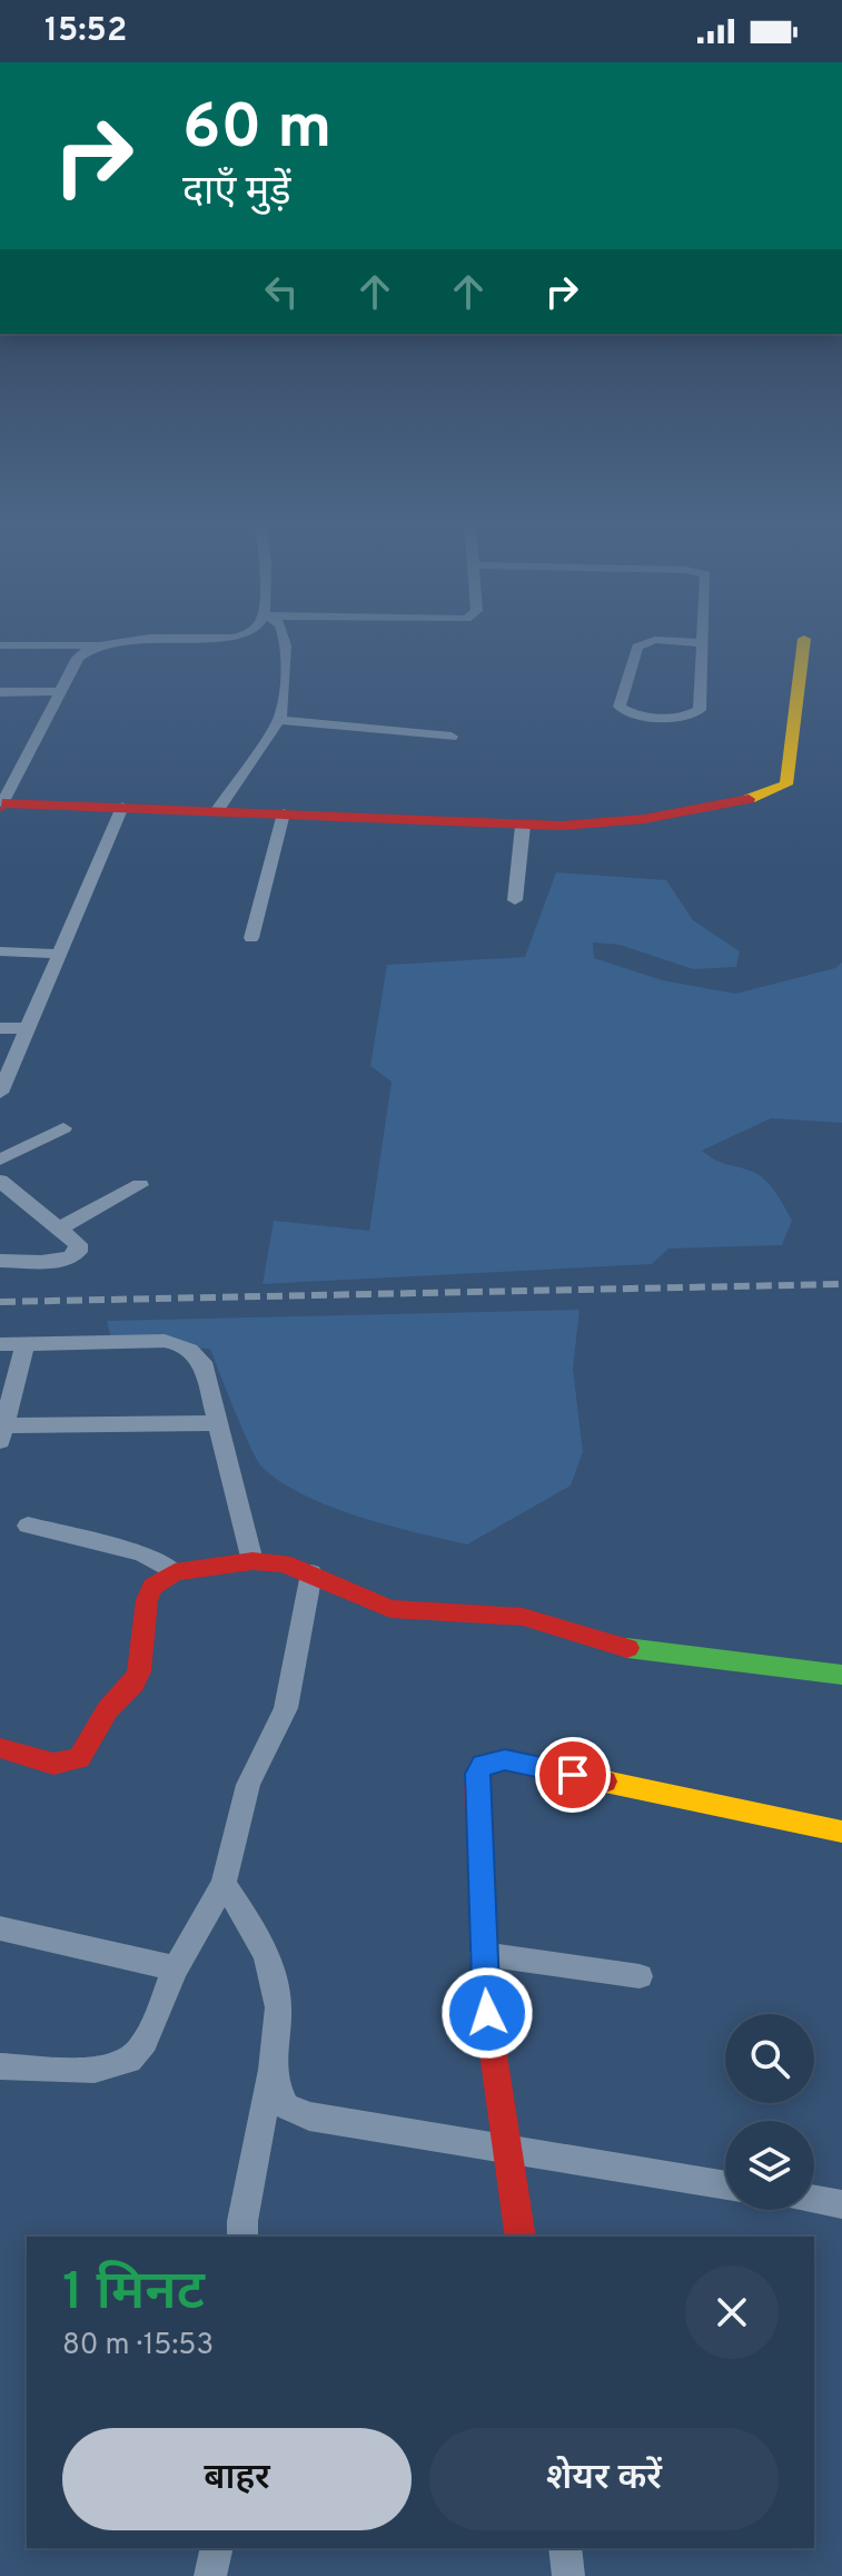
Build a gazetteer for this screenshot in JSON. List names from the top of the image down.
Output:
{
  "page": {
    "status": "15:52",
    "turn": ["60 m", "दाएँ मुड़ें"],
    "heading": ["1 मिनट", "80 m · 15:53"],
    "buttons": ["बाहर", "शेयर करें"]
  }
}
